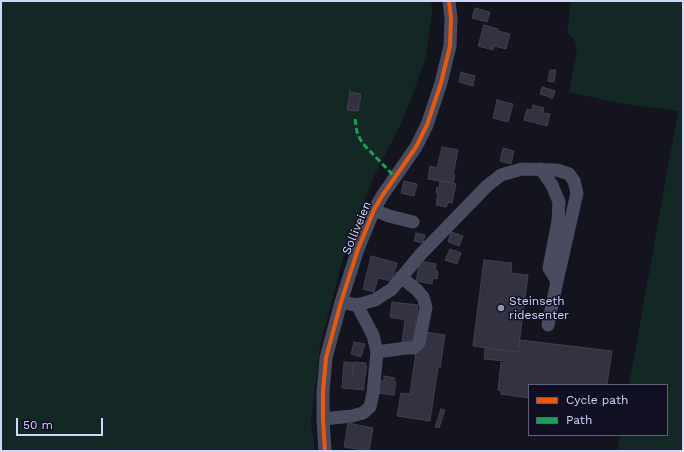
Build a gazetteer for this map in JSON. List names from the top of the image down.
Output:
{
  "streets": {
    "street": ["Solliveien"]
  },
  "places": ["Steinseth ridesenter"],
  "legend": ["Cycle path", "Path"],
  "scale_bar": "50 m"
}
